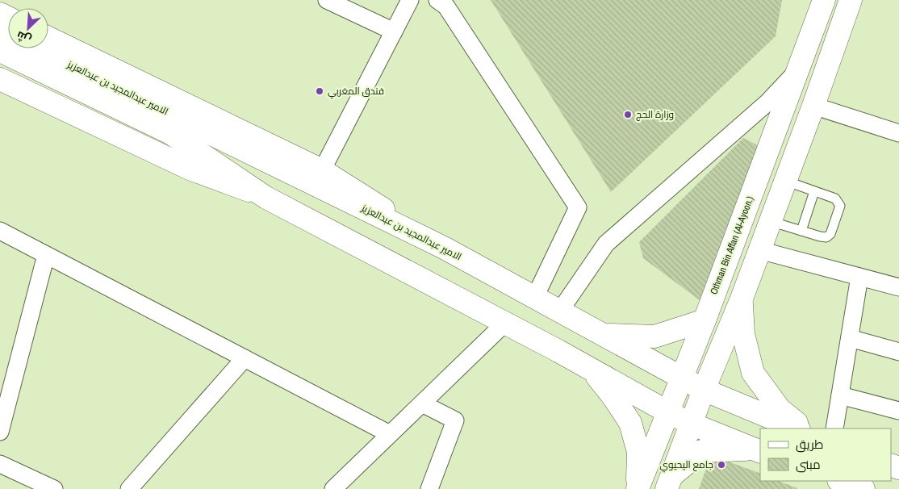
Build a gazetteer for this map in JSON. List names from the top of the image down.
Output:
{
  "streets": {
    "main road": ["الامير عبدالمجيد بن عبدالعزيز", "Othman Bin Affan (Al-Ayoon.)"]
  },
  "crossings": [
    ["الامير عبدالمجيد بن عبدالعزيز", "Othman Bin Affan (Al-Ayoon.)"]
  ],
  "places": ["فندق المغربي", "وزارة الحج", "جامع اليحيوي"],
  "legend": ["طريق", "مبنى"],
  "north": "bottom left"
}
